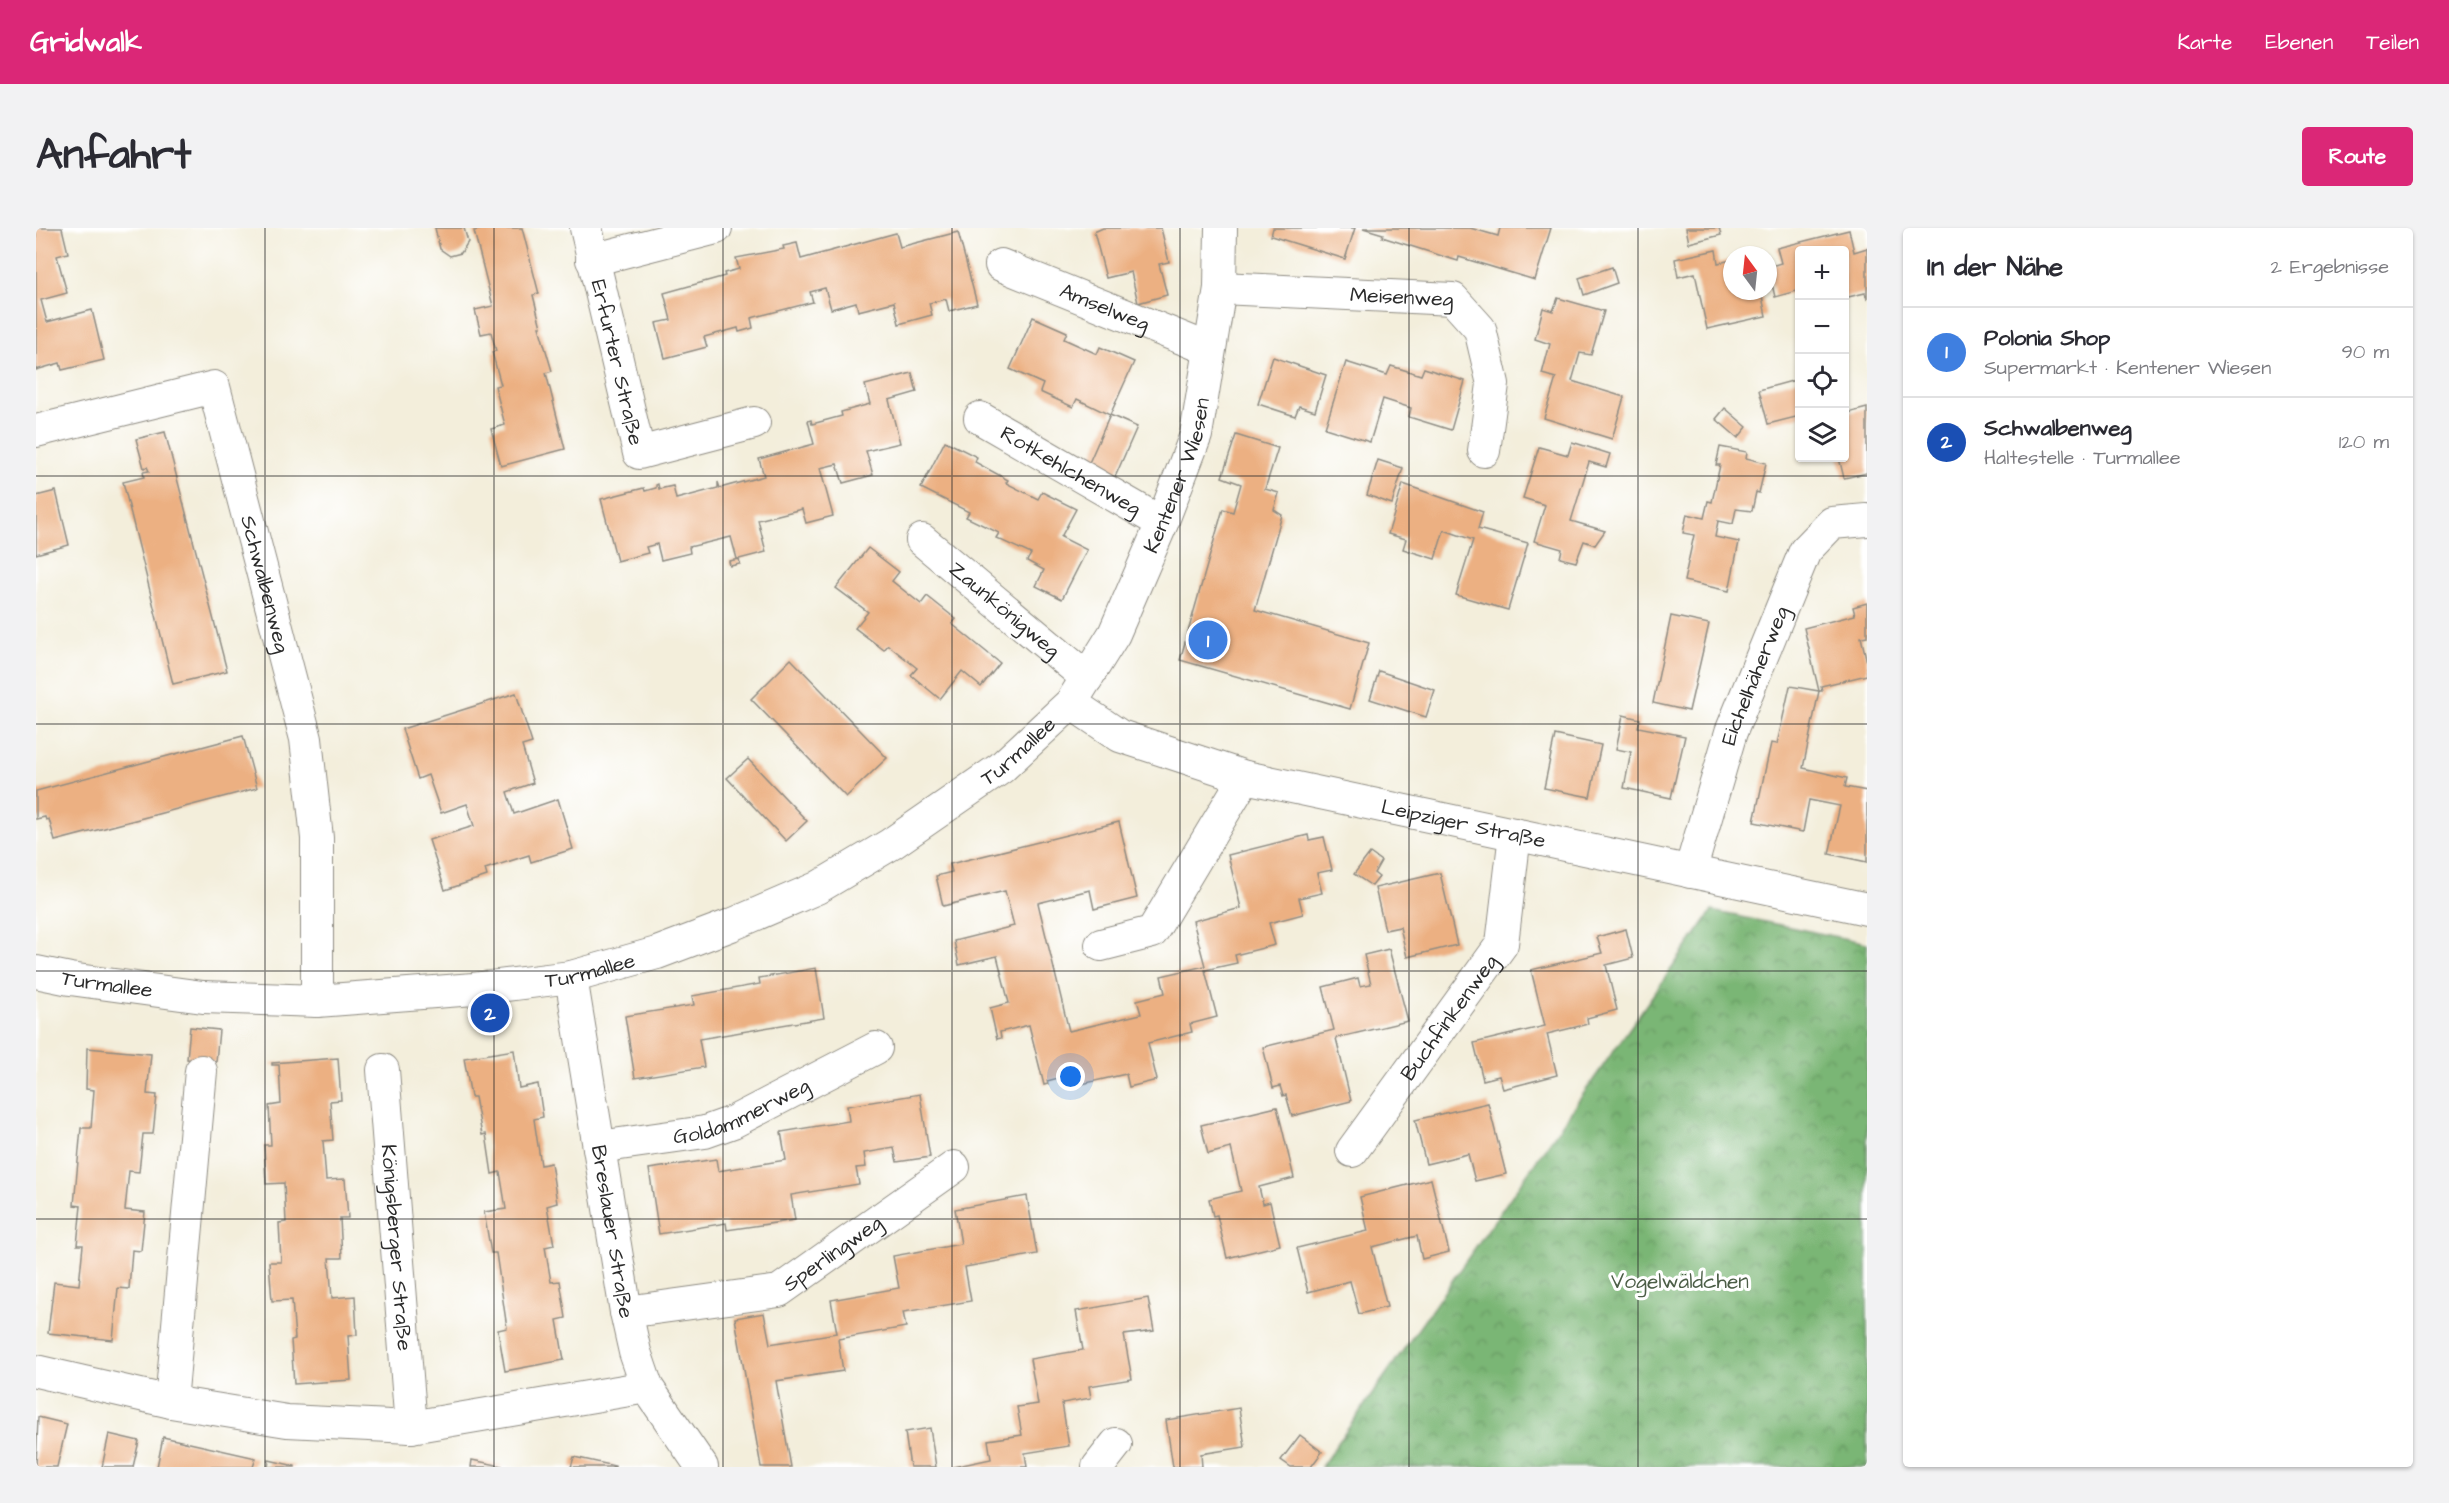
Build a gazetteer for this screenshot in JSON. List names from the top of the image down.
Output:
{
  "streets": {
    "street": [
      "Meisenweg",
      "Amselweg",
      "Erfurter Straße",
      "Rotkehlchenweg",
      "Kentener Wiesen",
      "Schwalbenweg",
      "Zaunkönigweg",
      "Eichelhäherweg",
      "Turmallee",
      "Leipziger Straße",
      "Buchfinkenweg",
      "Goldammerweg",
      "Breslauer Straße",
      "Königsberger Straße",
      "Sperlingweg"
    ]
  },
  "crossings": [
    ["Meisenweg", "Kentener Wiesen"],
    ["Amselweg", "Kentener Wiesen"],
    ["Rotkehlchenweg", "Kentener Wiesen"],
    ["Kentener Wiesen", "Zaunkönigweg"],
    ["Kentener Wiesen", "Turmallee"],
    ["Kentener Wiesen", "Leipziger Straße"],
    ["Schwalbenweg", "Turmallee"],
    ["Zaunkönigweg", "Turmallee"],
    ["Zaunkönigweg", "Leipziger Straße"],
    ["Eichelhäherweg", "Leipziger Straße"],
    ["Turmallee", "Leipziger Straße"],
    ["Turmallee", "Breslauer Straße"],
    ["Leipziger Straße", "Buchfinkenweg"],
    ["Goldammerweg", "Breslauer Straße"],
    ["Breslauer Straße", "Sperlingweg"]
  ],
  "parks": ["Vogelwäldchen"],
  "north": "top",
  "page": {
    "header": "Gridwalk",
    "nav": ["Karte", "Ebenen", "Teilen"],
    "title": "Anfahrt",
    "buttons": "Route",
    "heading": ["In der Nähe", "2 Ergebnisse"],
    "map_buttons": ["+", "−"],
    "list": [
      {
        "mark": "1",
        "name": "Polonia Shop",
        "note": "Supermarkt · Kentener Wiesen",
        "value": "90 m"
      },
      {
        "mark": "2",
        "name": "Schwalbenweg",
        "note": "Haltestelle · Turmallee",
        "value": "120 m"
      }
    ],
    "pins": ["1", "2"]
  }
}
